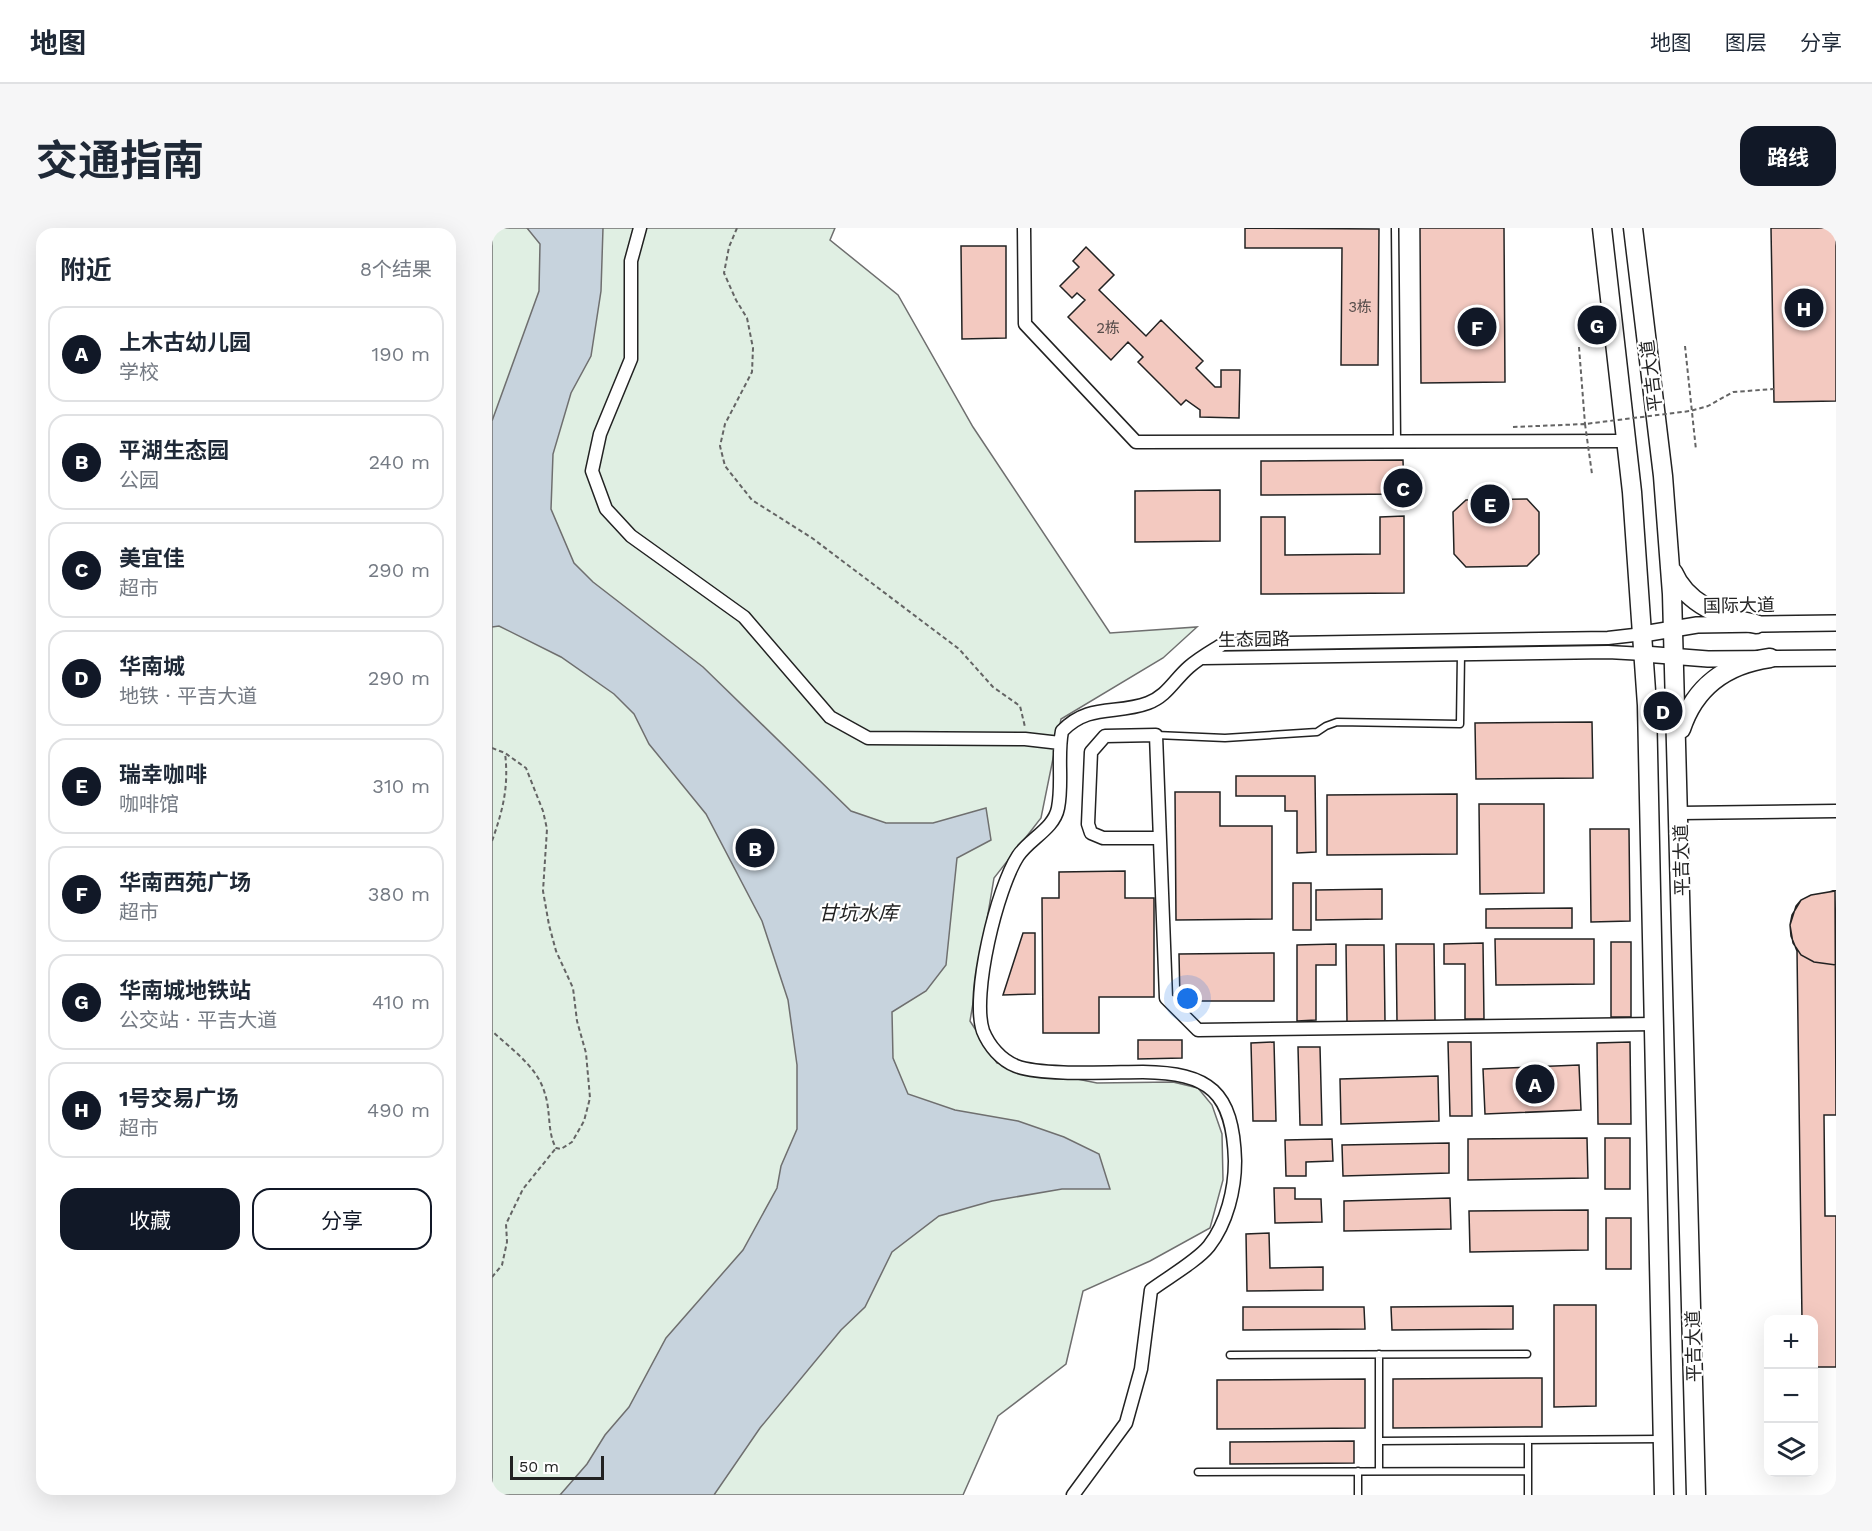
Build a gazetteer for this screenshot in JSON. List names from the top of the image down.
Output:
{
  "streets": {
    "main road": ["平吉大道"],
    "street": ["国际大道", "生态园路"]
  },
  "crossings": [
    ["平吉大道", "国际大道"],
    ["平吉大道", "生态园路"],
    ["国际大道", "生态园路"]
  ],
  "water": ["甘坑水库"],
  "house_numbers": ["3栋", "2栋"],
  "scale_bar": "50 m",
  "page": {
    "header": "地图",
    "nav": ["地图", "图层", "分享"],
    "title": "交通指南",
    "buttons": [
      "路线",
      ["收藏", "分享"]
    ],
    "heading": ["附近", "8个结果"],
    "pins": [
      "H",
      "G",
      "F",
      "C",
      "E",
      "D",
      "B",
      "A"
    ],
    "list": [
      {
        "mark": "A",
        "name": "上木古幼儿园",
        "note": "学校",
        "value": "190 m"
      },
      {
        "mark": "B",
        "name": "平湖生态园",
        "note": "公园",
        "value": "240 m"
      },
      {
        "mark": "C",
        "name": "美宜佳",
        "note": "超市",
        "value": "290 m"
      },
      {
        "mark": "D",
        "name": "华南城",
        "note": "地铁 · 平吉大道",
        "value": "290 m"
      },
      {
        "mark": "E",
        "name": "瑞幸咖啡",
        "note": "咖啡馆",
        "value": "310 m"
      },
      {
        "mark": "F",
        "name": "华南西苑广场",
        "note": "超市",
        "value": "380 m"
      },
      {
        "mark": "G",
        "name": "华南城地铁站",
        "note": "公交站 · 平吉大道",
        "value": "410 m"
      },
      {
        "mark": "H",
        "name": "1号交易广场",
        "note": "超市",
        "value": "490 m"
      }
    ],
    "map_buttons": ["+", "−"],
    "scale": "50 m"
  }
}
